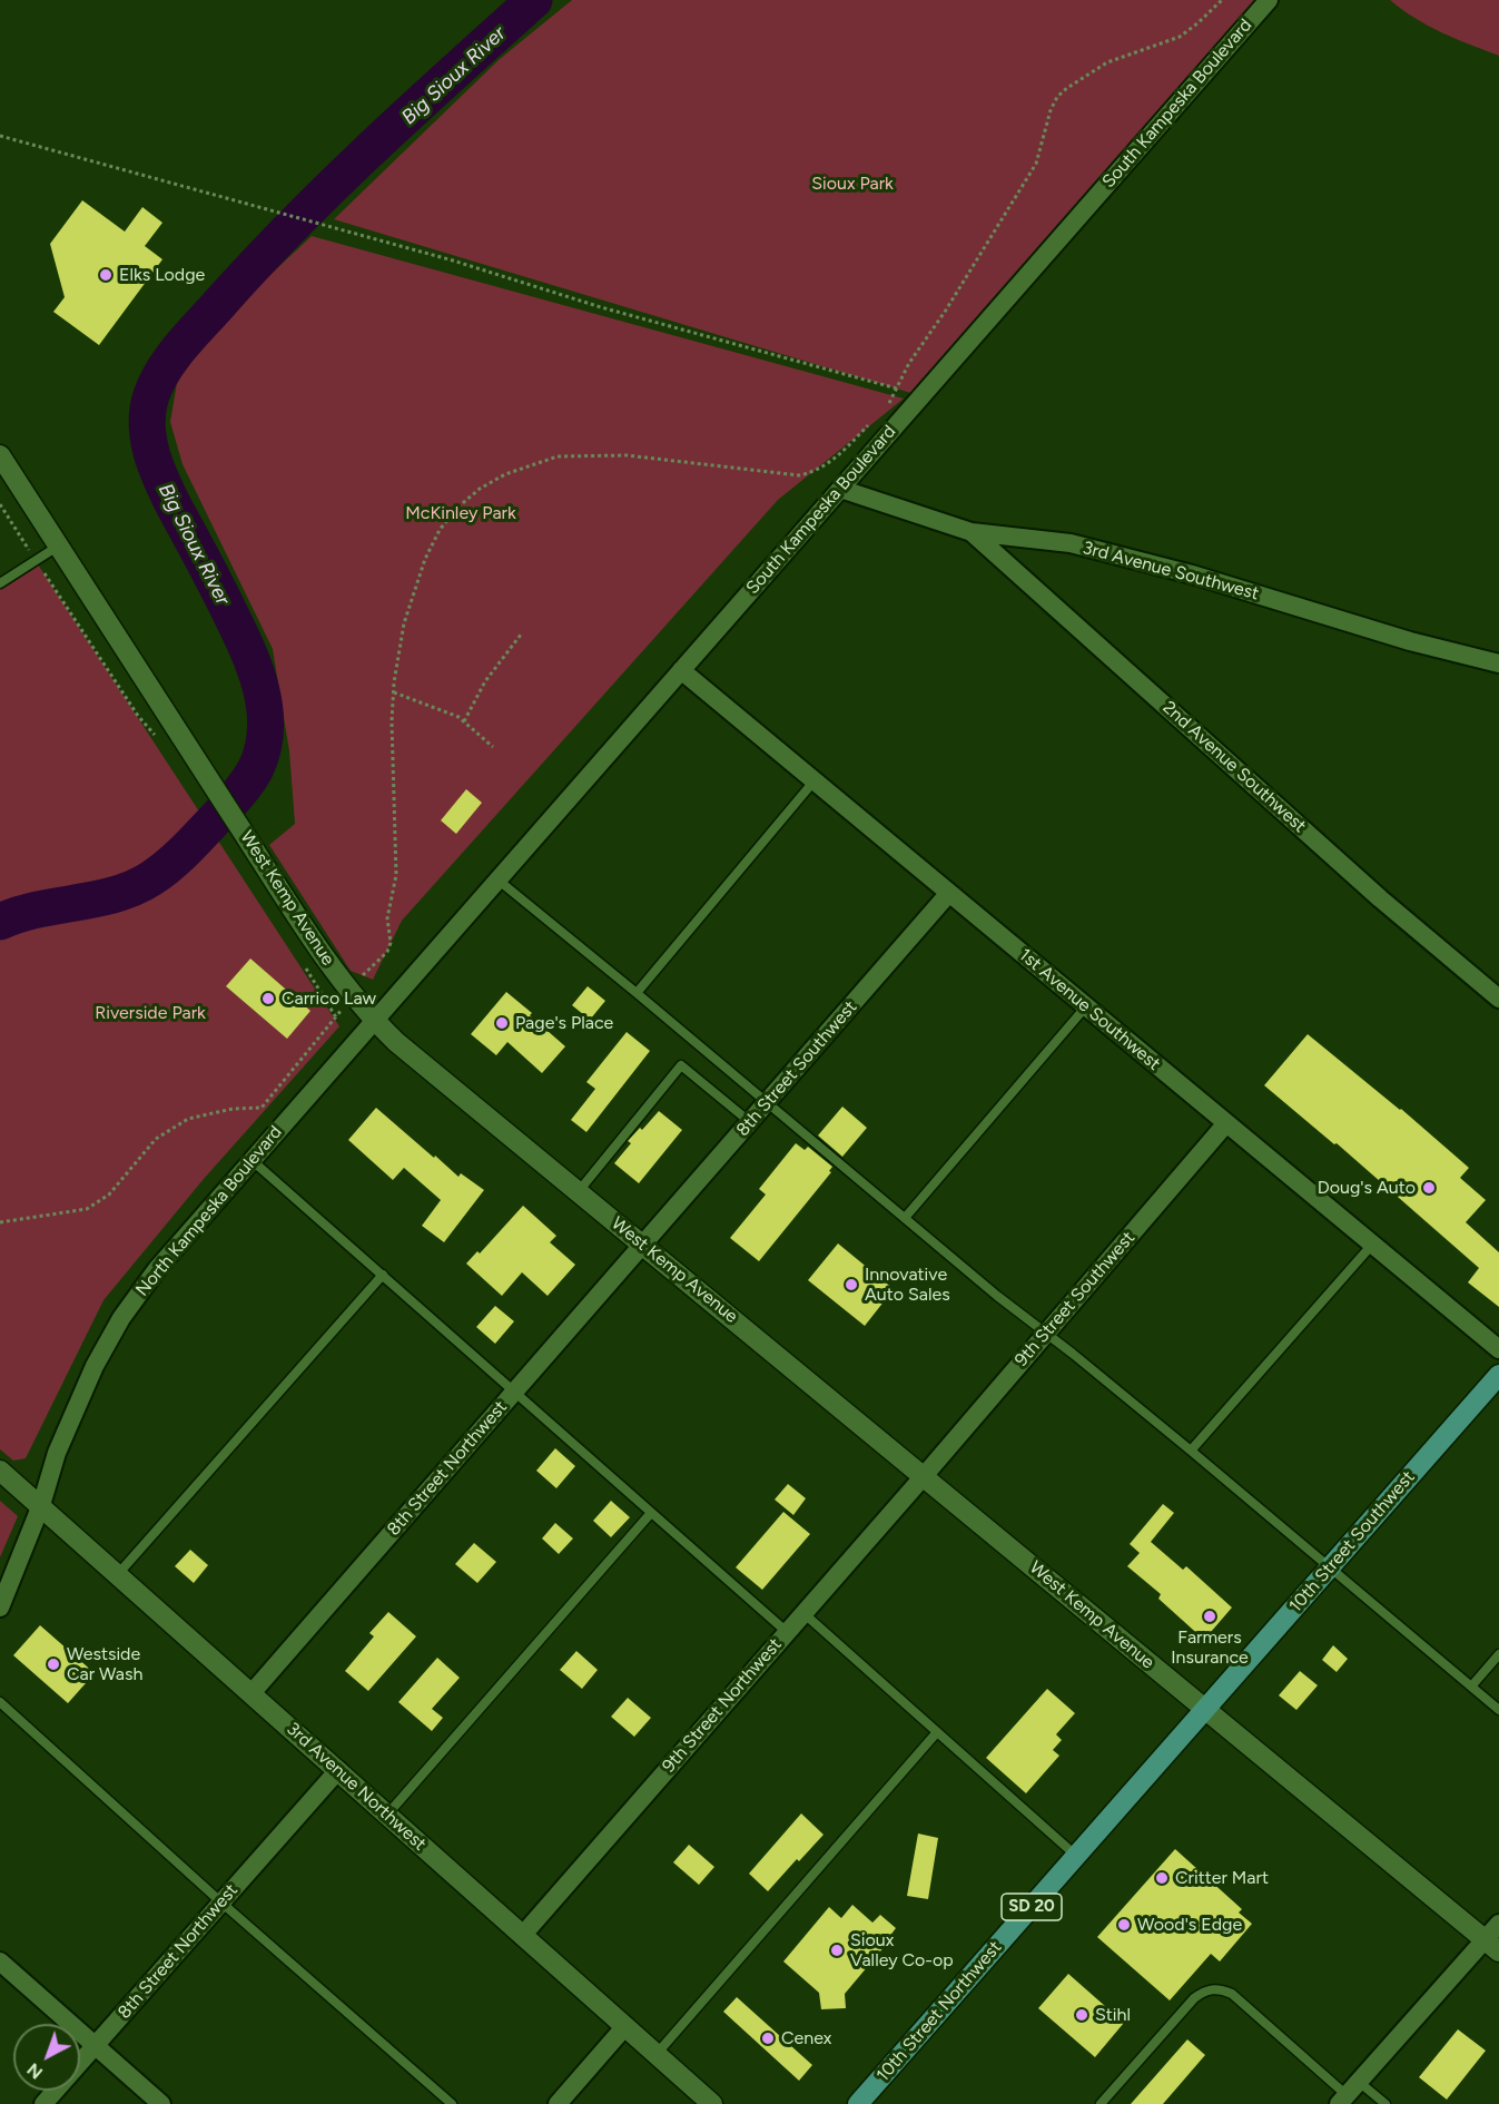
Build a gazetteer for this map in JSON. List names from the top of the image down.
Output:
{
  "streets": {
    "main road": [
      "West Kemp Avenue",
      "10th Street Southwest",
      "3rd Avenue Northwest",
      "SD 20",
      "10th Street Northwest"
    ],
    "street": [
      "South Kampeska Boulevard",
      "3rd Avenue Southwest",
      "2nd Avenue Southwest",
      "1st Avenue Southwest",
      "8th Street Southwest",
      "North Kampeska Boulevard",
      "9th Street Southwest",
      "8th Street Northwest",
      "9th Street Northwest"
    ]
  },
  "crossings": [
    ["South Kampeska Boulevard", "3rd Avenue Southwest"],
    ["South Kampeska Boulevard", "West Kemp Avenue"],
    ["South Kampeska Boulevard", "1st Avenue Southwest"],
    ["South Kampeska Boulevard", "North Kampeska Boulevard"],
    ["3rd Avenue Southwest", "2nd Avenue Southwest"],
    ["West Kemp Avenue", "8th Street Southwest"],
    ["West Kemp Avenue", "North Kampeska Boulevard"],
    ["West Kemp Avenue", "9th Street Southwest"],
    ["West Kemp Avenue", "8th Street Northwest"],
    ["West Kemp Avenue", "10th Street Southwest"],
    ["West Kemp Avenue", "9th Street Northwest"],
    ["West Kemp Avenue", "10th Street Northwest"],
    ["1st Avenue Southwest", "8th Street Southwest"],
    ["1st Avenue Southwest", "9th Street Southwest"],
    ["8th Street Southwest", "8th Street Northwest"],
    ["North Kampeska Boulevard", "3rd Avenue Northwest"],
    ["9th Street Southwest", "9th Street Northwest"],
    ["8th Street Northwest", "3rd Avenue Northwest"],
    ["10th Street Southwest", "10th Street Northwest"],
    ["9th Street Northwest", "3rd Avenue Northwest"]
  ],
  "water": ["Big Sioux River"],
  "parks": ["Sioux Park", "McKinley Park", "Riverside Park"],
  "places": [
    "Elks Lodge",
    "Carrico Law",
    "Page's Place",
    "Doug's Auto",
    "Innovative Auto Sales",
    "Farmers Insurance",
    "Westside Car Wash",
    "Critter Mart",
    "Wood's Edge",
    "Sioux Valley Co-op",
    "Stihl",
    "Cenex"
  ],
  "north": "bottom left"
}
